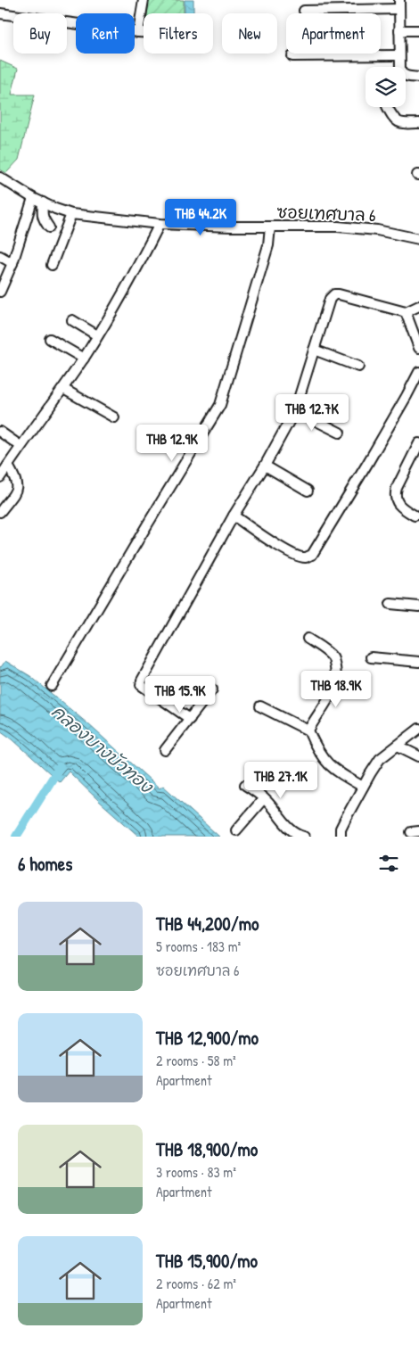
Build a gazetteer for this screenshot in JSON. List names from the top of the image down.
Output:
{
  "streets": {
    "street": ["ซอยเทศบาล 6"]
  },
  "water": ["คลองบางบัวทอง"],
  "page": {
    "chip": [
      "Buy",
      "Rent",
      "Filters",
      "New",
      "Apartment"
    ],
    "price": [
      "THB 44.2K",
      "THB 12.7K",
      "THB 12.9K",
      "THB 18.9K",
      "THB 15.9K",
      "THB 27.1K"
    ],
    "heading": "6 homes",
    "list": [
      {
        "name": "THB 44,200/mo",
        "note": "5 rooms · 183 m² · ซอยเทศบาล 6"
      },
      {
        "name": "THB 12,900/mo",
        "note": "2 rooms · 58 m² · Apartment"
      },
      {
        "name": "THB 18,900/mo",
        "note": "3 rooms · 83 m² · Apartment"
      },
      {
        "name": "THB 15,900/mo",
        "note": "2 rooms · 62 m² · Apartment"
      }
    ]
  }
}
